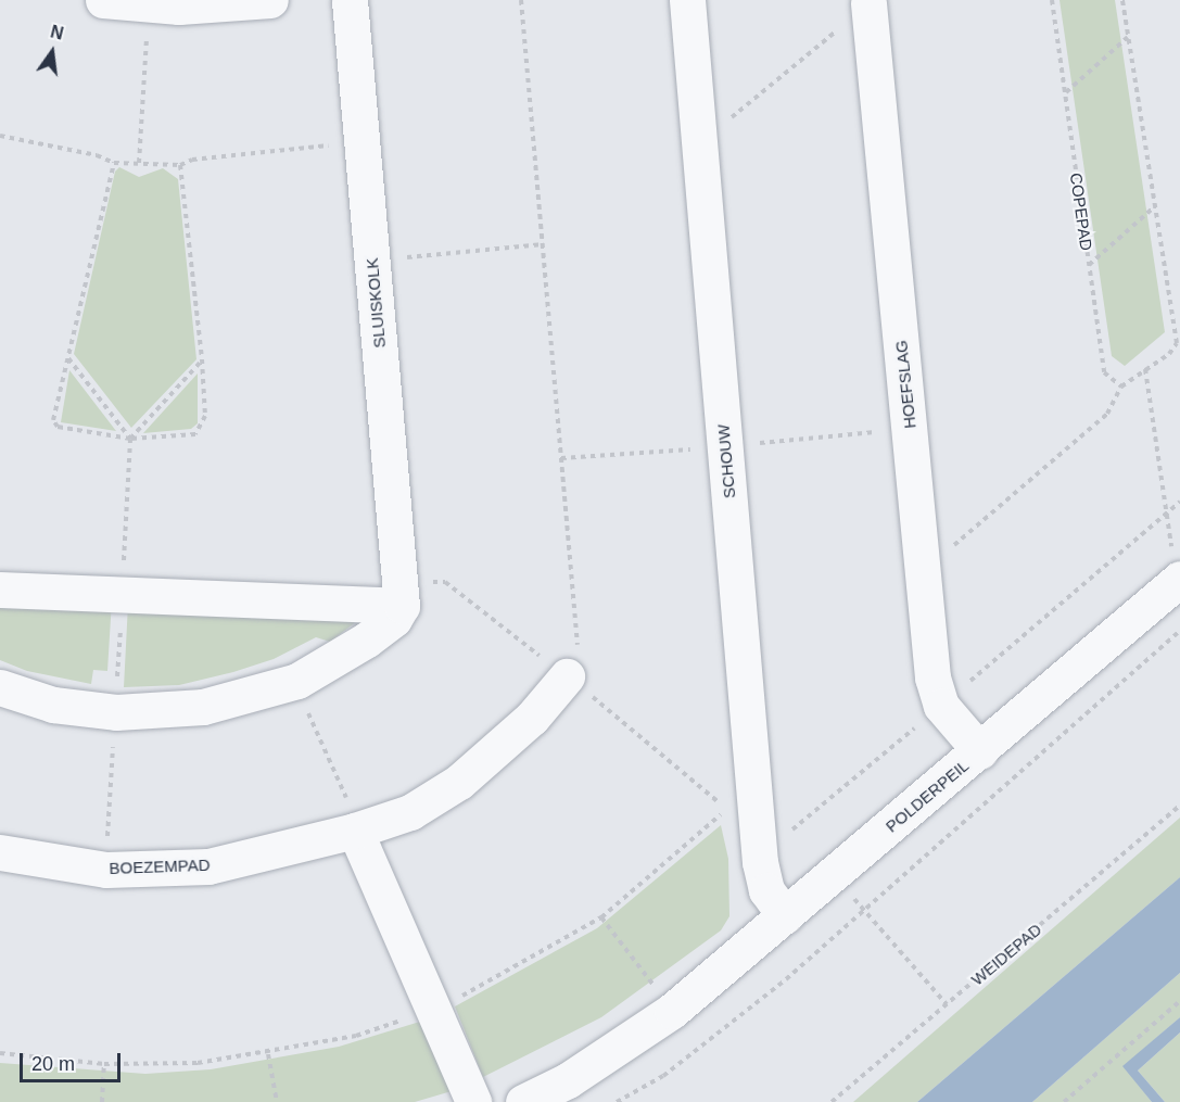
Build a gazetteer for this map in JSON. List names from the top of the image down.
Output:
{
  "streets": {
    "street": [
      "SLUISKOLK",
      "HOEFSLAG",
      "SCHOUW",
      "POLDERPEIL",
      "BOEZEMPAD"
    ],
    "path": ["COPEPAD", "WEIDEPAD"]
  },
  "crossings": [
    ["HOEFSLAG", "POLDERPEIL"],
    ["SCHOUW", "POLDERPEIL"]
  ],
  "scale_bar": "20 m",
  "north": "top"
}
